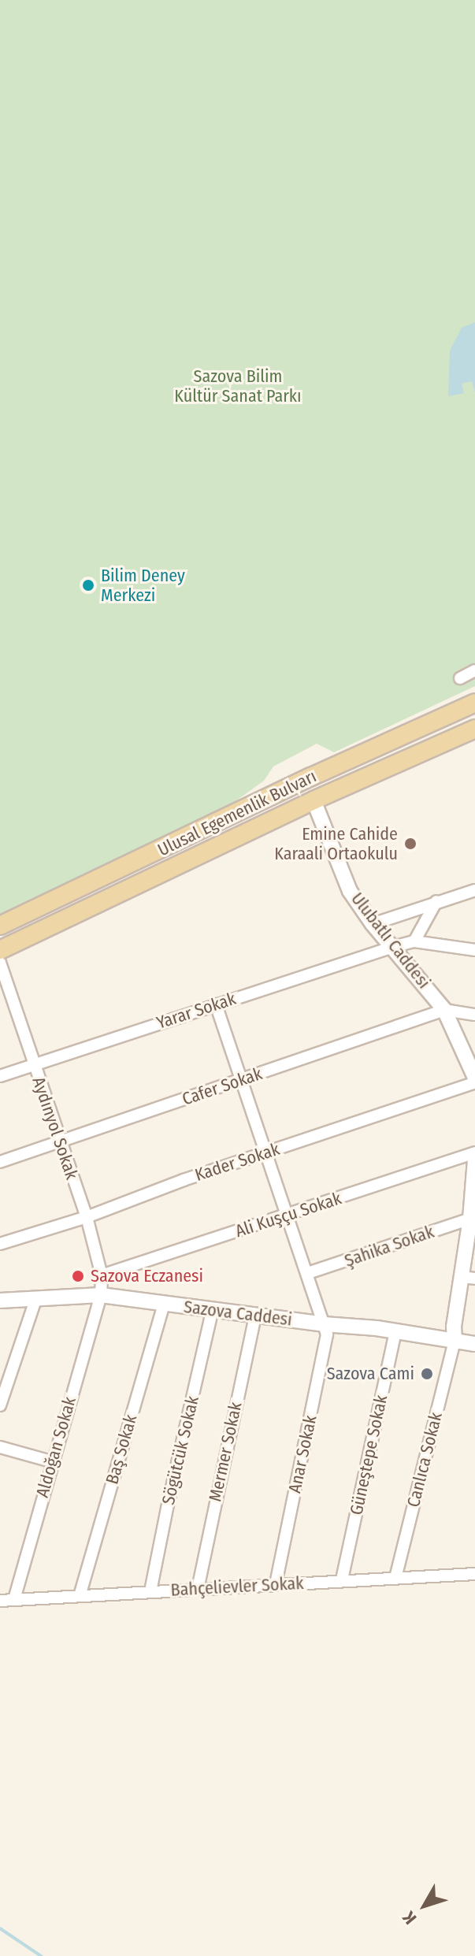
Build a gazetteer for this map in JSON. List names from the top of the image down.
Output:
{
  "streets": {
    "main road": ["Ulusal Egemenlik Bulvarı"],
    "street": [
      "Ulubatlı Caddesi",
      "Yarar Sokak",
      "Cafer Sokak",
      "Aydınyol Sokak",
      "Kader Sokak",
      "Ali Kuşçu Sokak",
      "Şahika Sokak",
      "Sazova Caddesi",
      "Aldoğan Sokak",
      "Baş Sokak",
      "Sögütcük Sokak",
      "Mermer Sokak",
      "Anar Sokak",
      "Güneştepe Sokak",
      "Canlıca Sokak",
      "Bahçelievler Sokak"
    ]
  },
  "crossings": [
    ["Ulusal Egemenlik Bulvarı", "Ulubatlı Caddesi"],
    ["Ulubatlı Caddesi", "Yarar Sokak"],
    ["Ulubatlı Caddesi", "Cafer Sokak"],
    ["Yarar Sokak", "Aydınyol Sokak"],
    ["Yarar Sokak", "Anar Sokak"],
    ["Cafer Sokak", "Aydınyol Sokak"],
    ["Cafer Sokak", "Anar Sokak"],
    ["Aydınyol Sokak", "Kader Sokak"],
    ["Aydınyol Sokak", "Ali Kuşçu Sokak"],
    ["Aydınyol Sokak", "Sazova Caddesi"],
    ["Aydınyol Sokak", "Aldoğan Sokak"],
    ["Kader Sokak", "Anar Sokak"],
    ["Ali Kuşçu Sokak", "Anar Sokak"],
    ["Şahika Sokak", "Anar Sokak"],
    ["Sazova Caddesi", "Aldoğan Sokak"],
    ["Sazova Caddesi", "Baş Sokak"],
    ["Sazova Caddesi", "Sögütcük Sokak"],
    ["Sazova Caddesi", "Mermer Sokak"],
    ["Sazova Caddesi", "Anar Sokak"],
    ["Sazova Caddesi", "Güneştepe Sokak"],
    ["Sazova Caddesi", "Canlıca Sokak"],
    ["Aldoğan Sokak", "Bahçelievler Sokak"],
    ["Baş Sokak", "Bahçelievler Sokak"],
    ["Sögütcük Sokak", "Bahçelievler Sokak"],
    ["Mermer Sokak", "Bahçelievler Sokak"],
    ["Anar Sokak", "Bahçelievler Sokak"],
    ["Güneştepe Sokak", "Bahçelievler Sokak"],
    ["Canlıca Sokak", "Bahçelievler Sokak"]
  ],
  "parks": ["Sazova Bilim Kültür Sanat Parkı"],
  "places": [
    "Bilim Deney Merkezi",
    "Emine Cahide Karaali Ortaokulu",
    "Sazova Eczanesi",
    "Sazova Cami"
  ],
  "north": "bottom left"
}
